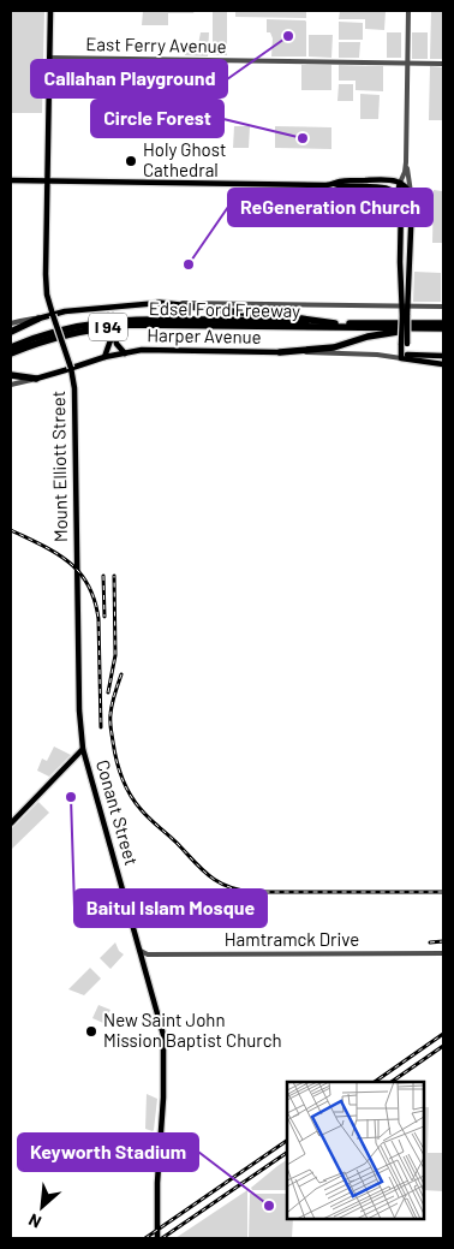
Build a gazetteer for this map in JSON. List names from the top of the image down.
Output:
{
  "streets": {
    "highway": ["Edsel Ford Freeway", "I 94"],
    "main road": ["Harper Avenue", "Mount Elliott Street", "Conant Street"],
    "street": ["East Ferry Avenue", "Hamtramck Drive"]
  },
  "crossings": [
    ["East Ferry Avenue", "Mount Elliott Street"],
    ["Harper Avenue", "Mount Elliott Street"],
    ["Mount Elliott Street", "Conant Street"],
    ["Conant Street", "Hamtramck Drive"]
  ],
  "places": [
    "Callahan Playground",
    "Circle Forest",
    "Holy Ghost Cathedral",
    "ReGeneration Church",
    "Baitul Islam Mosque",
    "New Saint John Mission Baptist Church",
    "Keyworth Stadium"
  ],
  "north": "bottom left"
}
